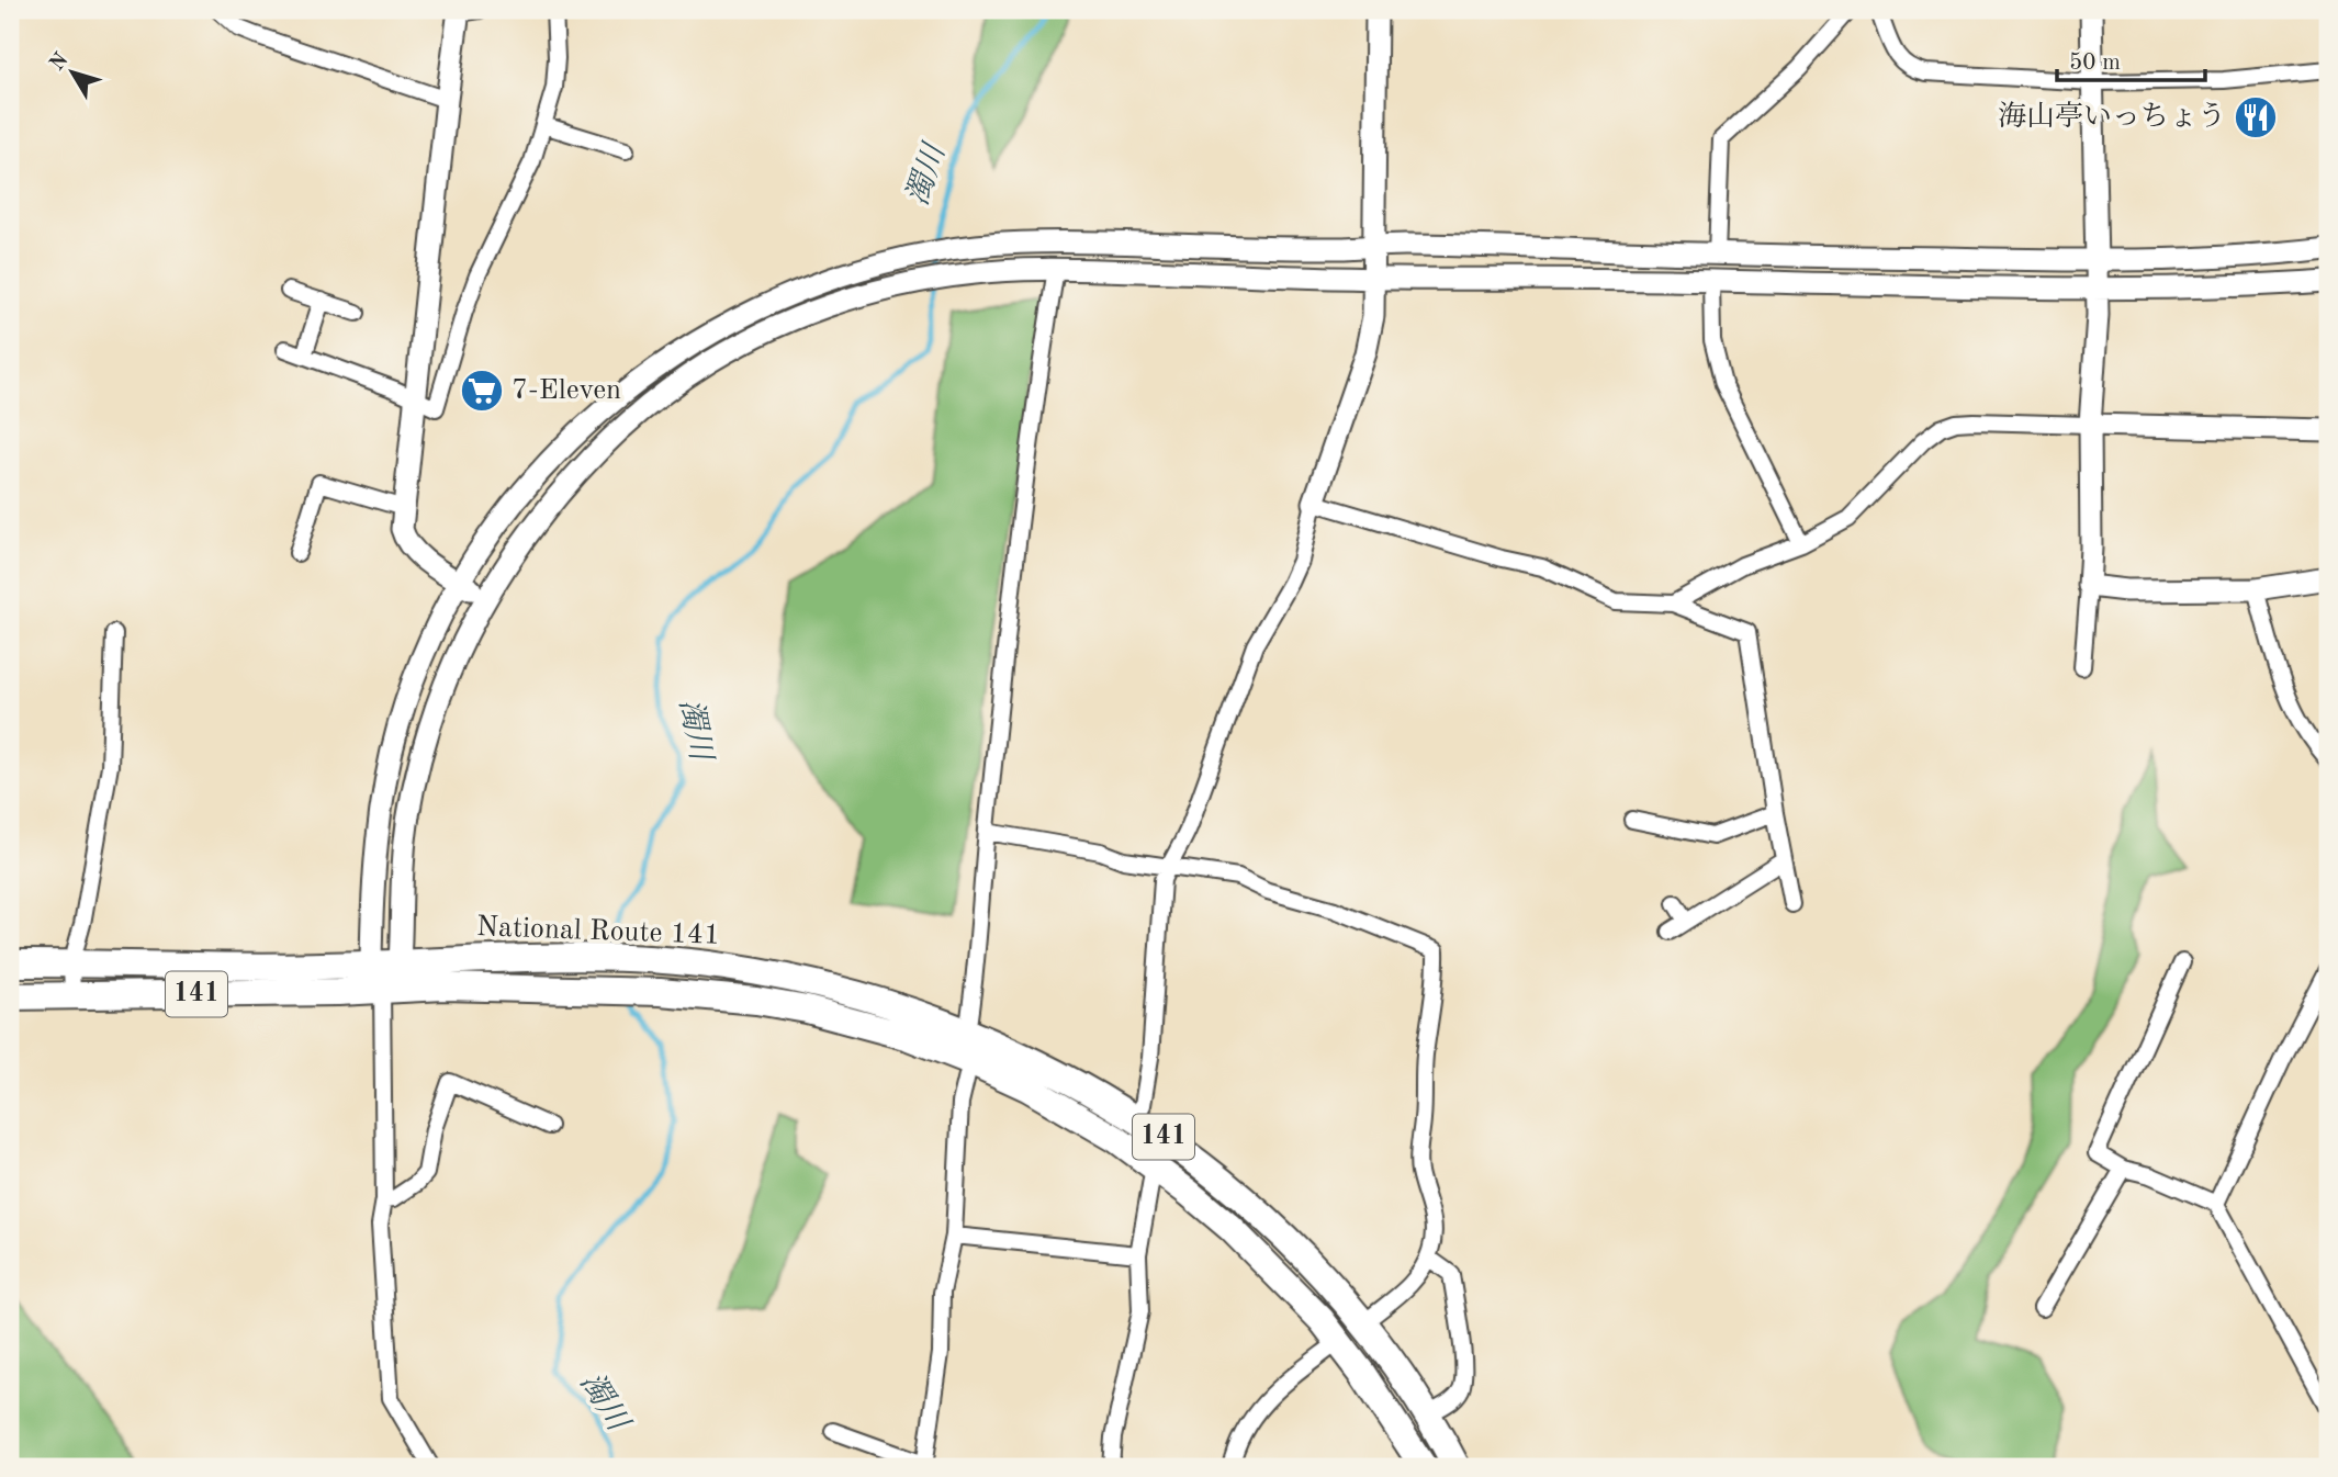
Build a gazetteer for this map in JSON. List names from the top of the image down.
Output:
{
  "streets": {
    "highway": ["National Route 141", "141"]
  },
  "water": ["濁川"],
  "places": {
    "restaurant": ["海山亭いっちょう"],
    "supermarket": ["7-Eleven"]
  },
  "scale_bar": "50 m",
  "north": "top left"
}
